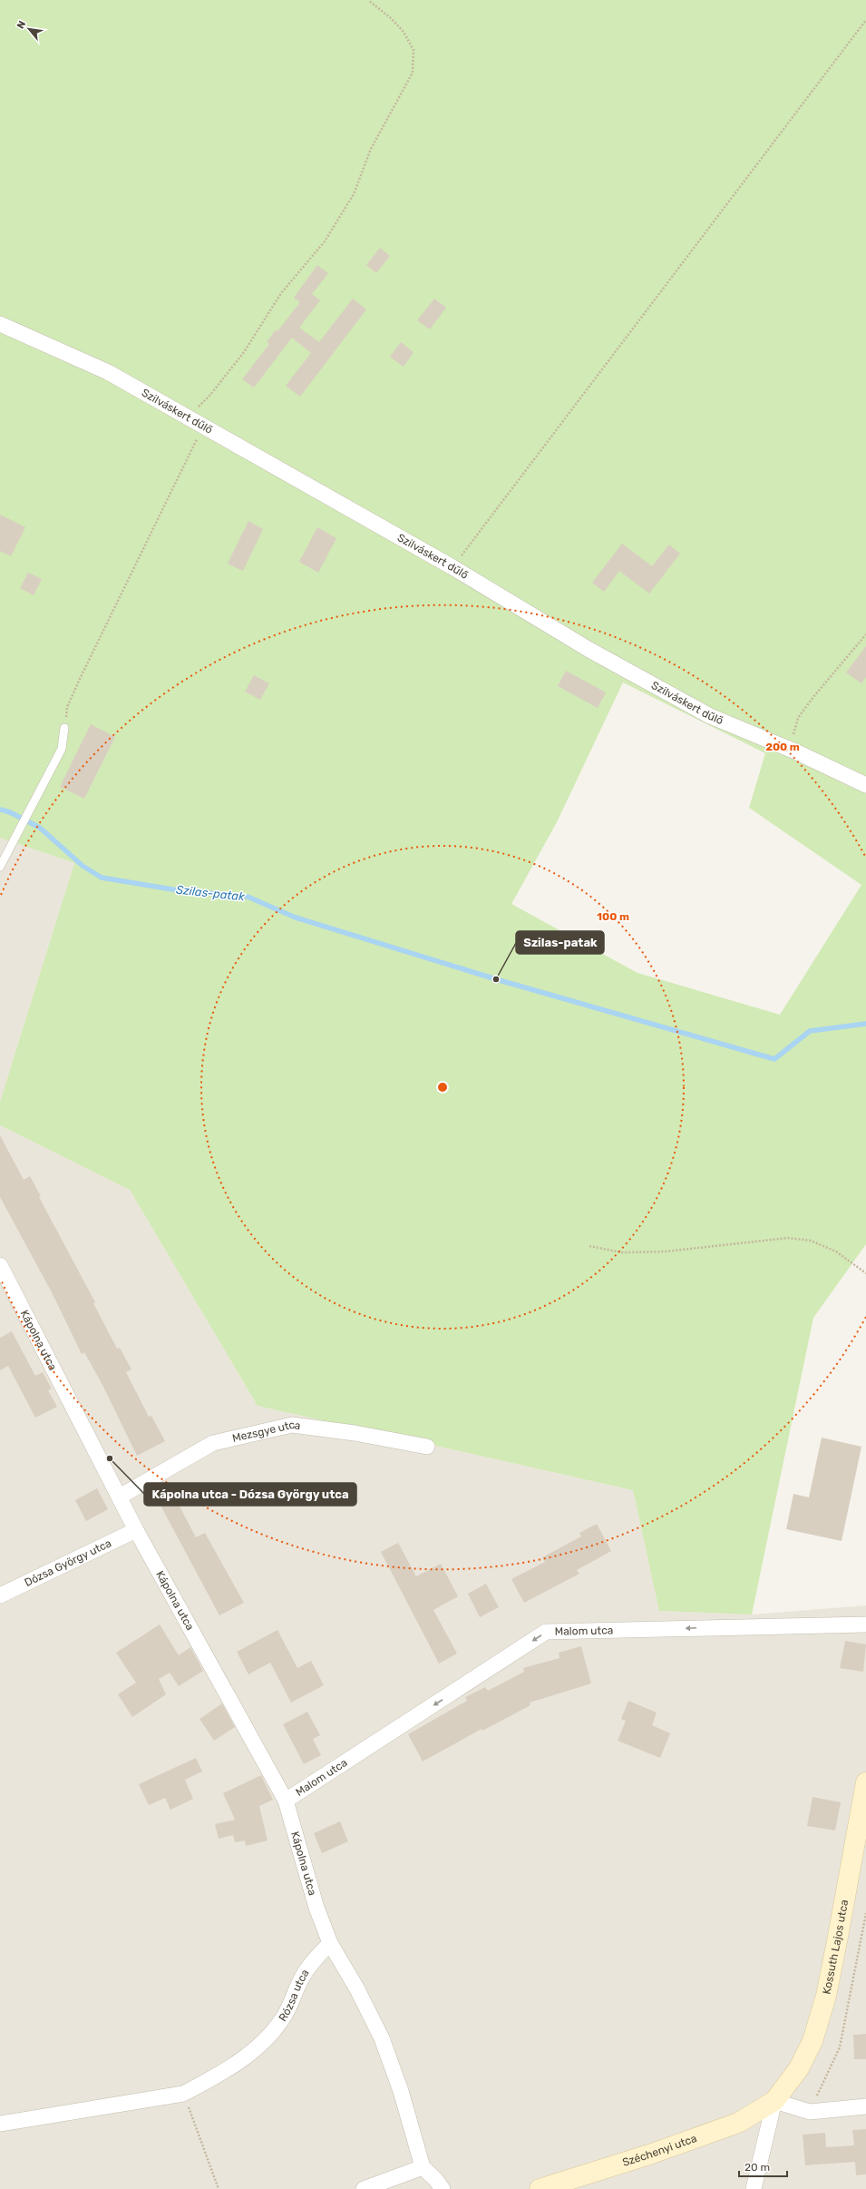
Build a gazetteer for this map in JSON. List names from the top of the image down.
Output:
{
  "streets": {
    "main road": ["Kossuth Lajos utca", "Széchenyi utca"],
    "street": [
      "Szilváskert dűlő",
      "Kápolna utca",
      "Mezsgye utca",
      "Dózsa György utca",
      "Malom utca",
      "Rózsa utca"
    ]
  },
  "crossings": [
    ["Kápolna utca", "Mezsgye utca"],
    ["Kápolna utca", "Dózsa György utca"],
    ["Kápolna utca", "Malom utca"],
    ["Kápolna utca", "Rózsa utca"],
    ["Kossuth Lajos utca", "Széchenyi utca"]
  ],
  "one_way": ["Malom utca"],
  "water": ["Szilas-patak"],
  "places": ["Szilas-patak", "Kápolna utca - Dózsa György utca"],
  "scale_bar": "20 m",
  "north": "top left",
  "rings": ["200 m", "100 m"]
}
